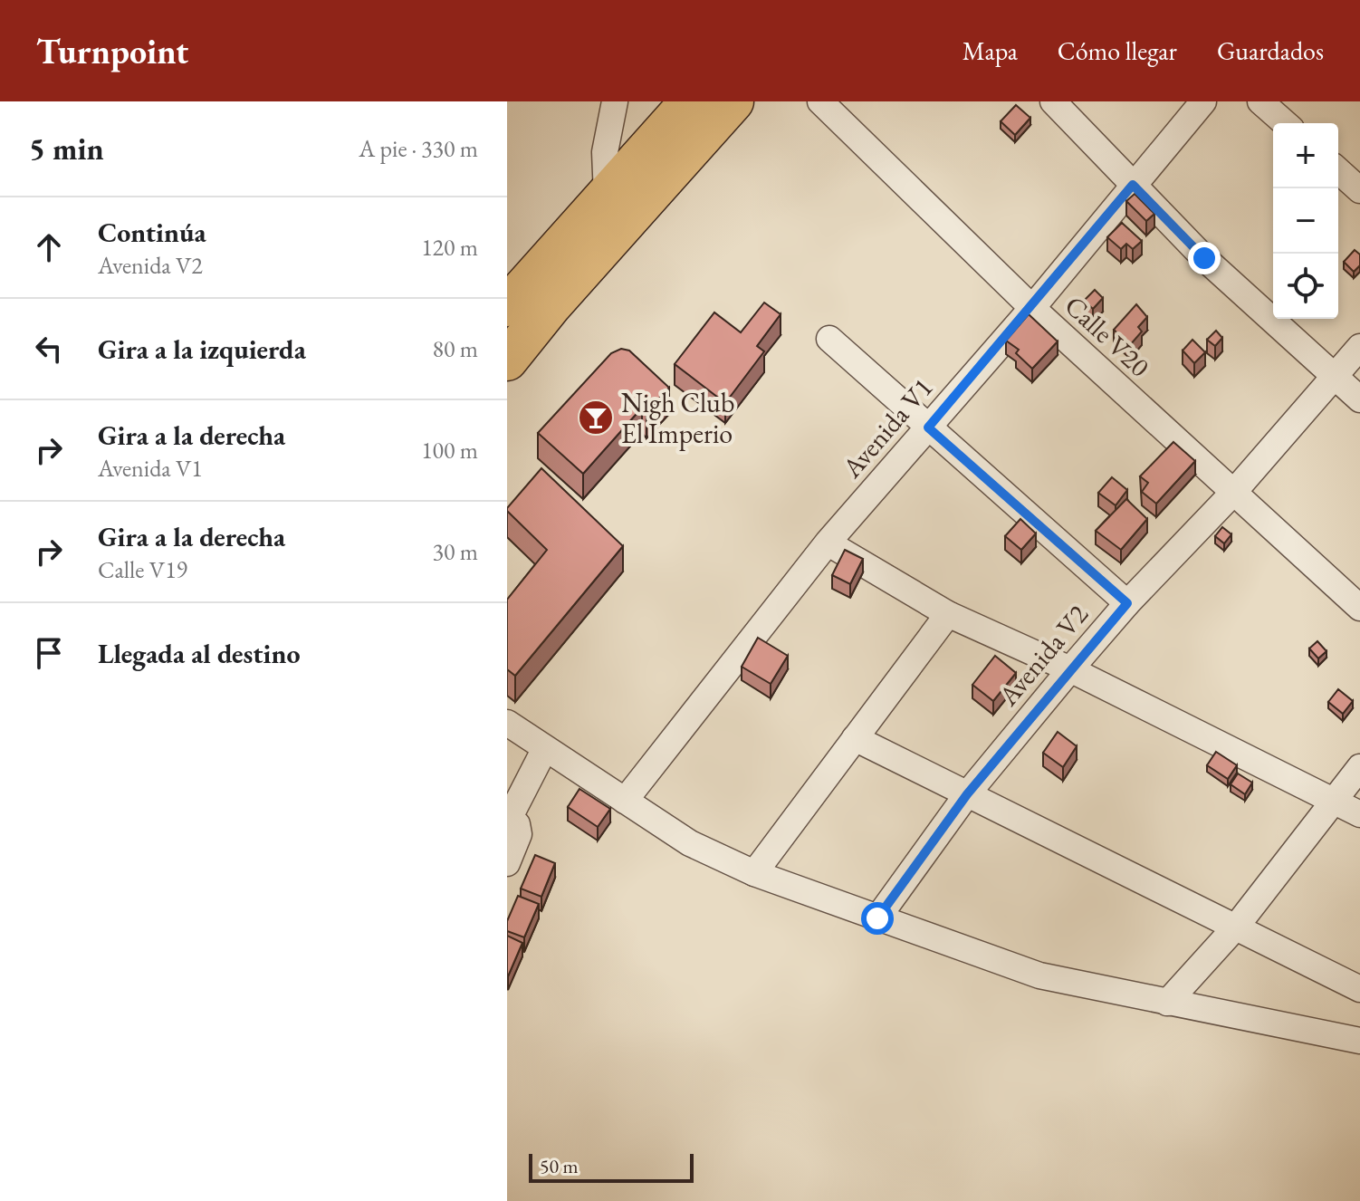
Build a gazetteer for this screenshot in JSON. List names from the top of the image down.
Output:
{
  "streets": {
    "street": ["Calle V20", "Avenida V1", "Avenida V2"]
  },
  "crossings": [
    ["Calle V20", "Avenida V1"],
    ["Calle V20", "Avenida V2"]
  ],
  "places": {
    "bar": ["Nigh Club El Imperio"]
  },
  "scale_bar": "50 m",
  "page": {
    "header": "Turnpoint",
    "nav": ["Mapa", "Cómo llegar", "Guardados"],
    "heading": ["5 min", "A pie · 330 m"],
    "map_buttons": ["+", "−"],
    "list": [
      ["Continúa", "Avenida V2", "120 m"],
      ["Gira a la izquierda", "80 m"],
      ["Gira a la derecha", "Avenida V1", "100 m"],
      ["Gira a la derecha", "Calle V19", "30 m"],
      "Llegada al destino"
    ],
    "scale": "50 m"
  }
}
